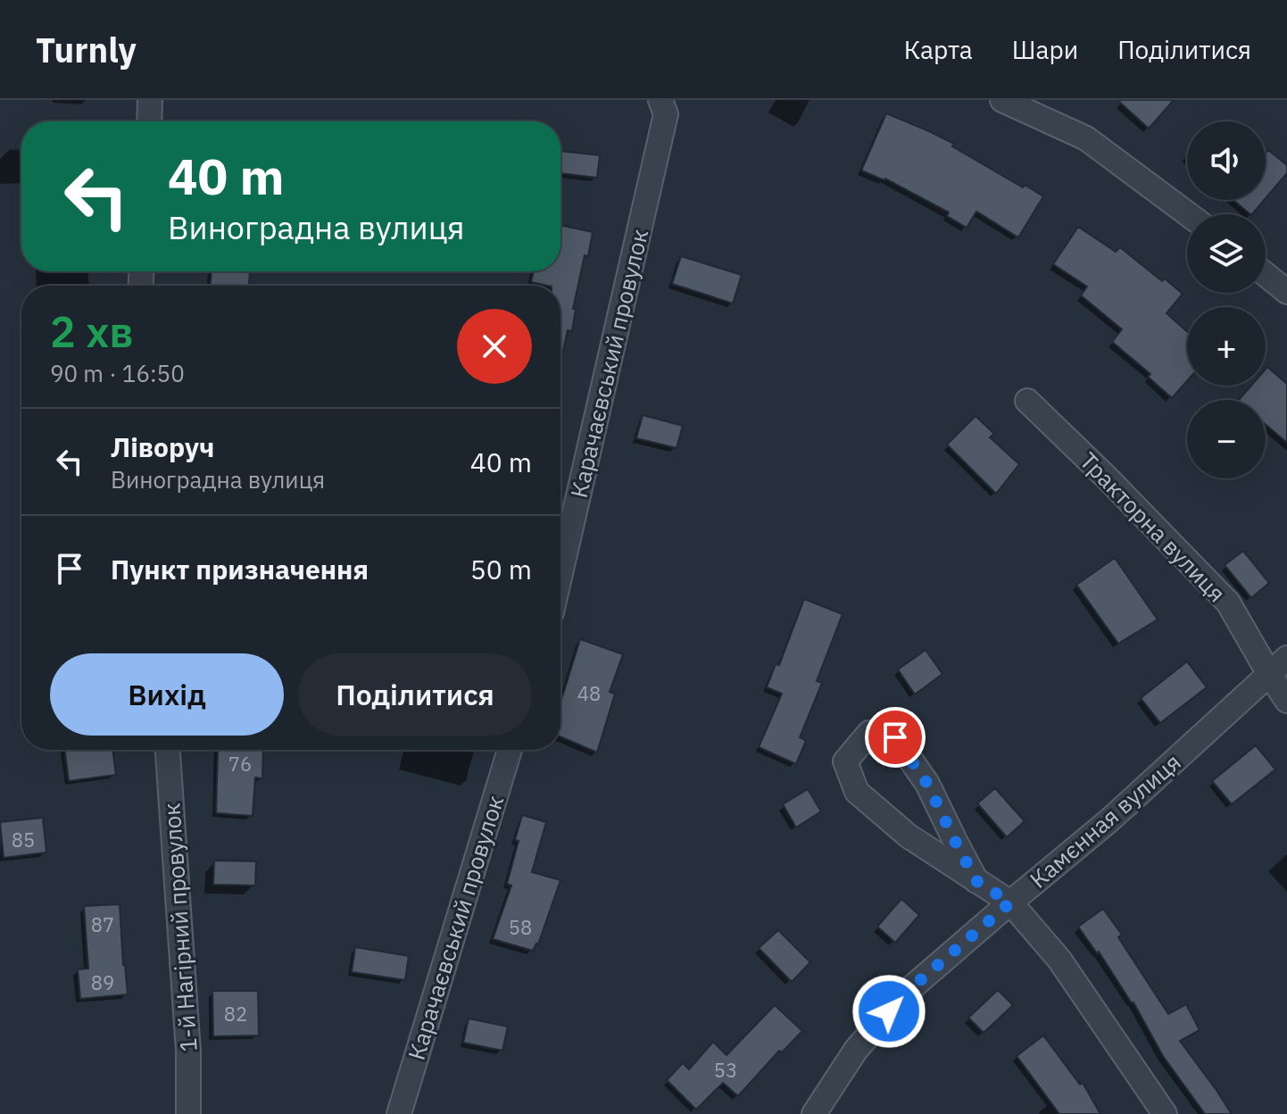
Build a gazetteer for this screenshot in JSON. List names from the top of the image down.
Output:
{
  "streets": {
    "street": [
      "Карачаєвський провулок",
      "Тракторна вулиця",
      "Камєнная вулиця",
      "1-й Нагірний провулок"
    ]
  },
  "crossings": [
    ["Тракторна вулиця", "Камєнная вулиця"]
  ],
  "house_numbers": [
    "48",
    "76",
    "85",
    "87",
    "58",
    "89",
    "82",
    "53"
  ],
  "page": {
    "header": "Turnly",
    "nav": ["Карта", "Шари", "Поділитися"],
    "map_buttons": ["+", "−"],
    "turn": ["40 m", "Виноградна вулиця"],
    "heading": ["2 хв", "90 m · 16:50"],
    "list": [
      {
        "name": "Ліворуч",
        "note": "Виноградна вулиця",
        "value": "40 m"
      },
      {
        "name": "Пункт призначення",
        "value": "50 m"
      }
    ],
    "buttons": ["Вихід", "Поділитися"]
  }
}
